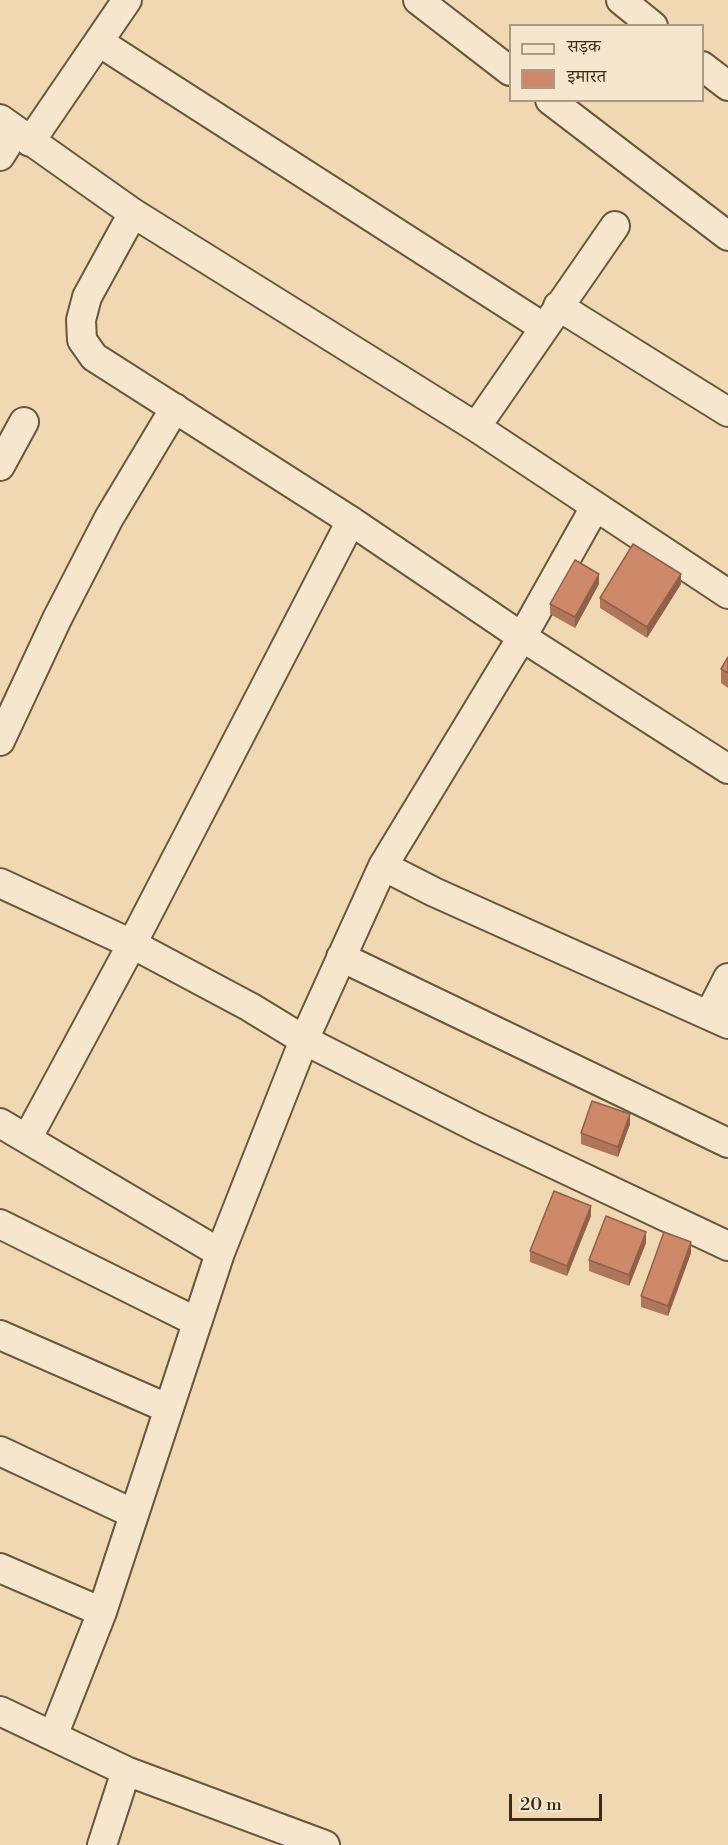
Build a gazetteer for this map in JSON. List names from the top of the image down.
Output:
{
  "legend": ["सड़क", "इमारत"],
  "scale_bar": "20 m"
}
